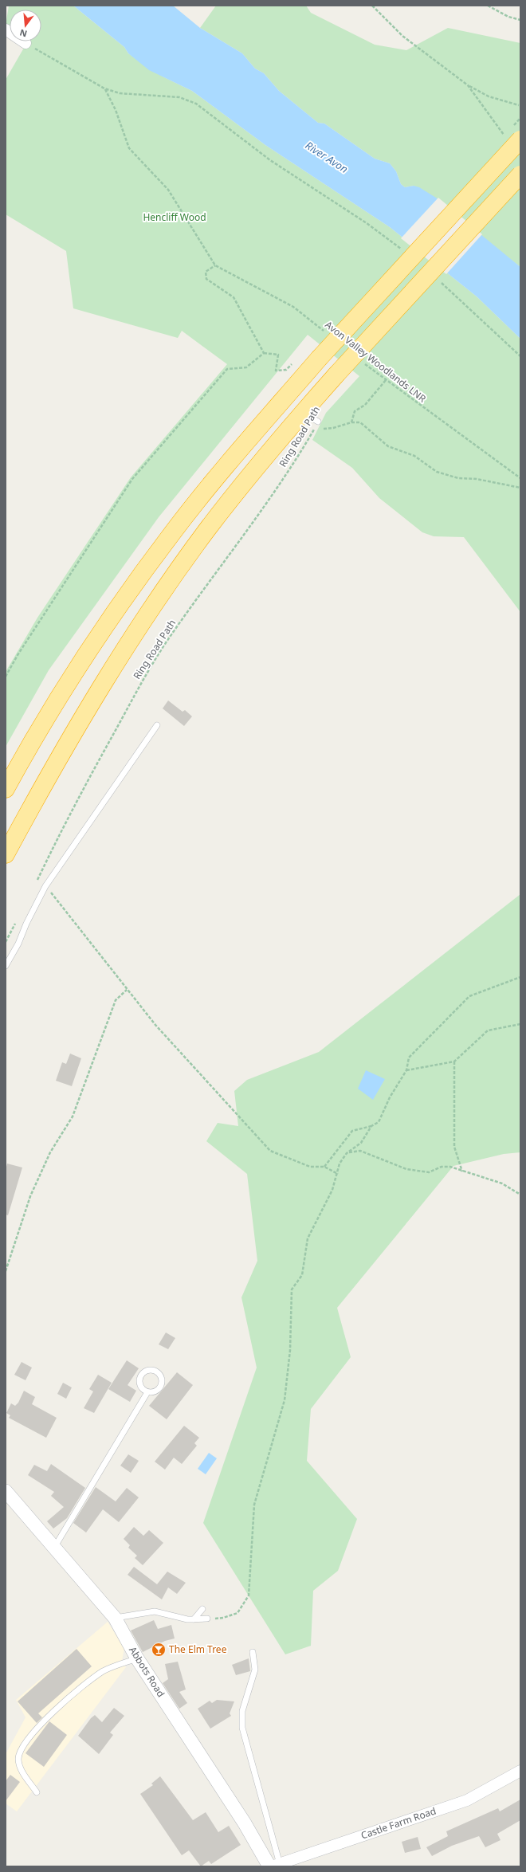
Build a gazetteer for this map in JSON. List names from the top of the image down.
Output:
{
  "streets": {
    "street": ["Abbots Road", "Castle Farm Road"],
    "path": ["Avon Valley Woodlands LNR", "Ring Road Path"]
  },
  "crossings": [
    ["Abbots Road", "Castle Farm Road"]
  ],
  "water": ["River Avon"],
  "parks": ["Hencliff Wood"],
  "places": {
    "bar": ["The Elm Tree"]
  },
  "north": "bottom"
}
